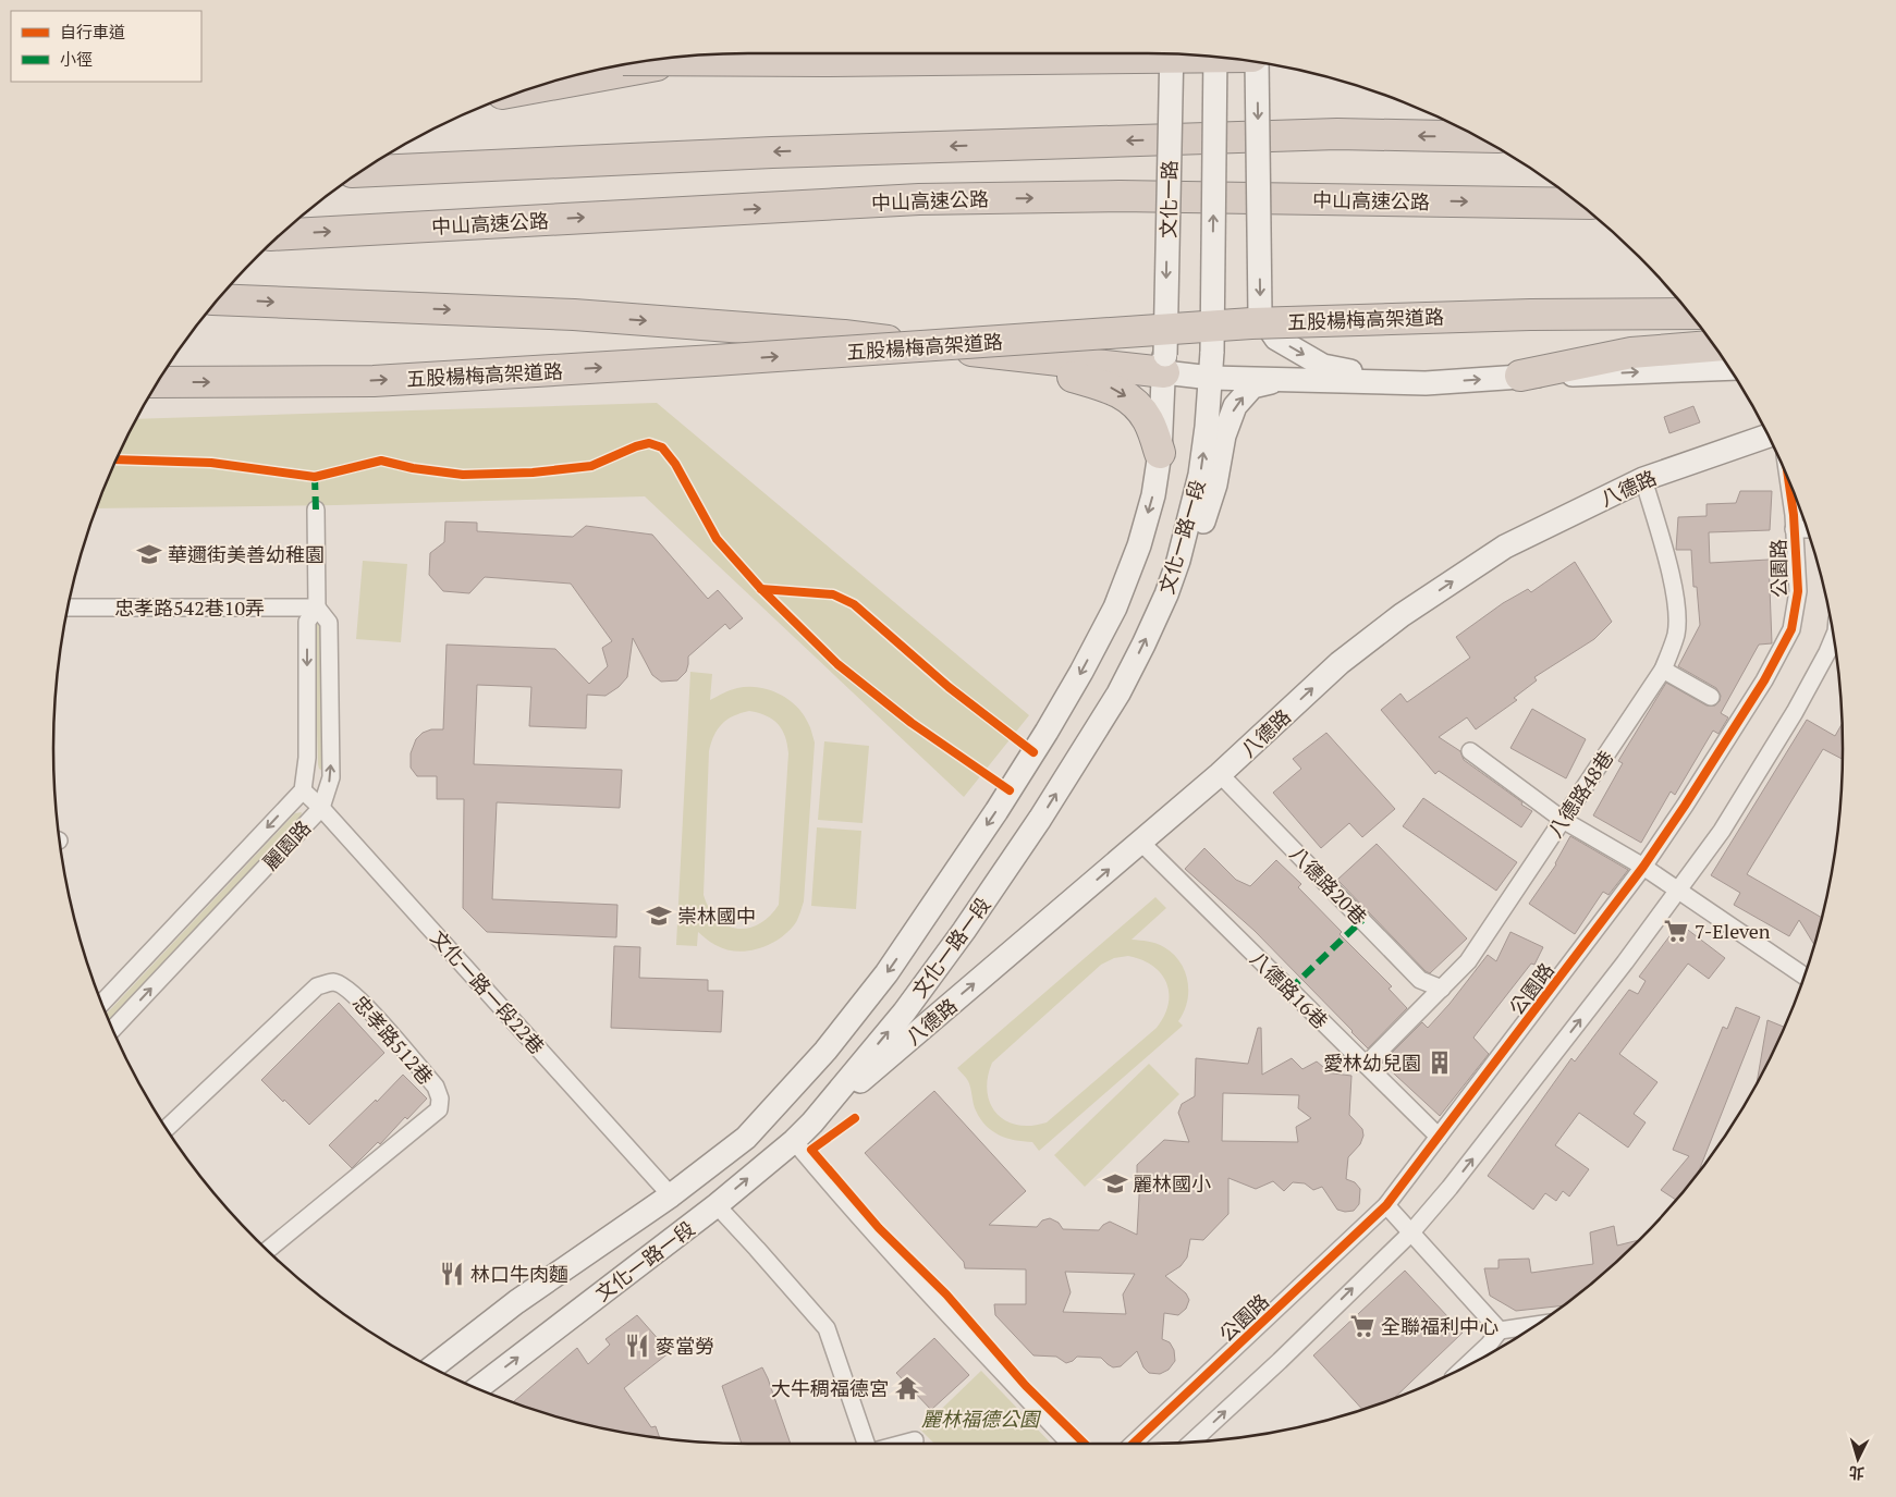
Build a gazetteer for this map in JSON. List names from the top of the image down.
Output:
{
  "streets": {
    "highway": ["中山高速公路", "五股楊梅高架道路"],
    "main road": ["文化一路", "八德路", "文化一路一段"],
    "street": [
      "公園路",
      "忠孝路542巷10弄",
      "八德路48巷",
      "麗園路",
      "八德路20巷",
      "八德路16巷",
      "文化一路一段22巷",
      "忠孝路512巷"
    ]
  },
  "crossings": [
    ["文化一路", "文化一路一段"],
    ["八德路", "文化一路一段"],
    ["八德路", "八德路48巷"],
    ["八德路", "八德路20巷"],
    ["八德路", "八德路16巷"],
    ["文化一路一段", "文化一路一段22巷"],
    ["公園路", "八德路16巷"],
    ["忠孝路542巷10弄", "麗園路"],
    ["八德路48巷", "八德路20巷"],
    ["八德路48巷", "八德路16巷"],
    ["麗園路", "文化一路一段22巷"]
  ],
  "one_way": ["文化一路", "八德路"],
  "parks": ["麗林福德公園"],
  "places": {
    "school or university": ["華邇街美善幼稚園", "崇林國中", "麗林國小"],
    "supermarket": ["7-Eleven", "全聯福利中心"],
    "building": ["愛林幼兒園"],
    "restaurant": ["林口牛肉麵", "麥當勞"],
    "temple": ["大牛稠福德宮"]
  },
  "legend": ["自行車道", "小徑"],
  "north": "bottom"
}
